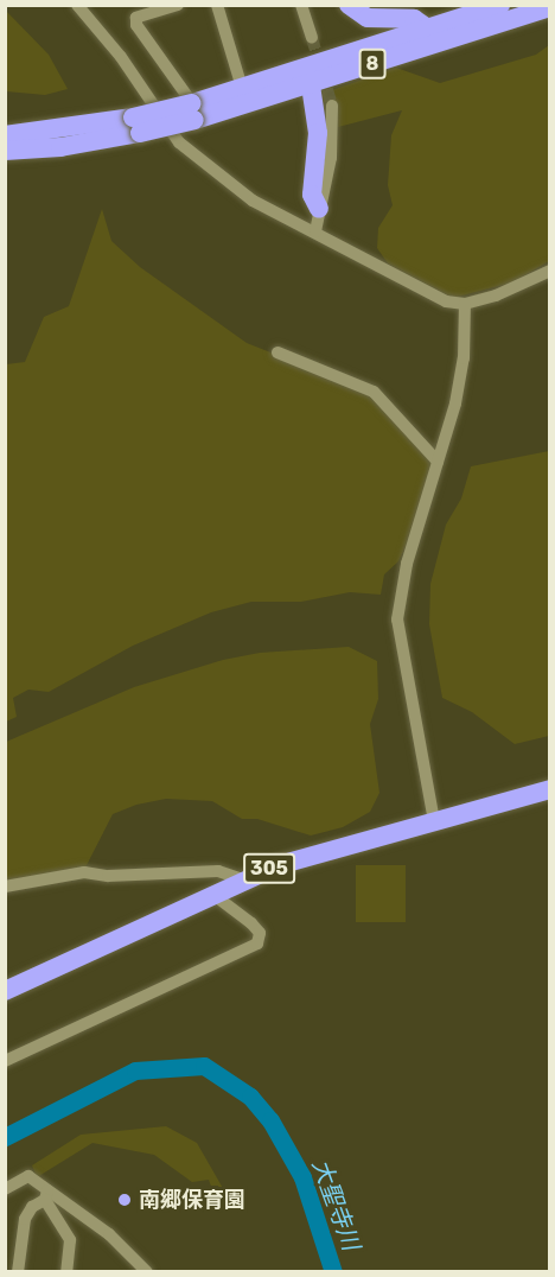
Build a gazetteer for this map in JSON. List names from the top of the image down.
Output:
{
  "streets": {
    "highway": ["8", "305"]
  },
  "water": ["大聖寺川"],
  "places": ["南郷保育園"]
}
